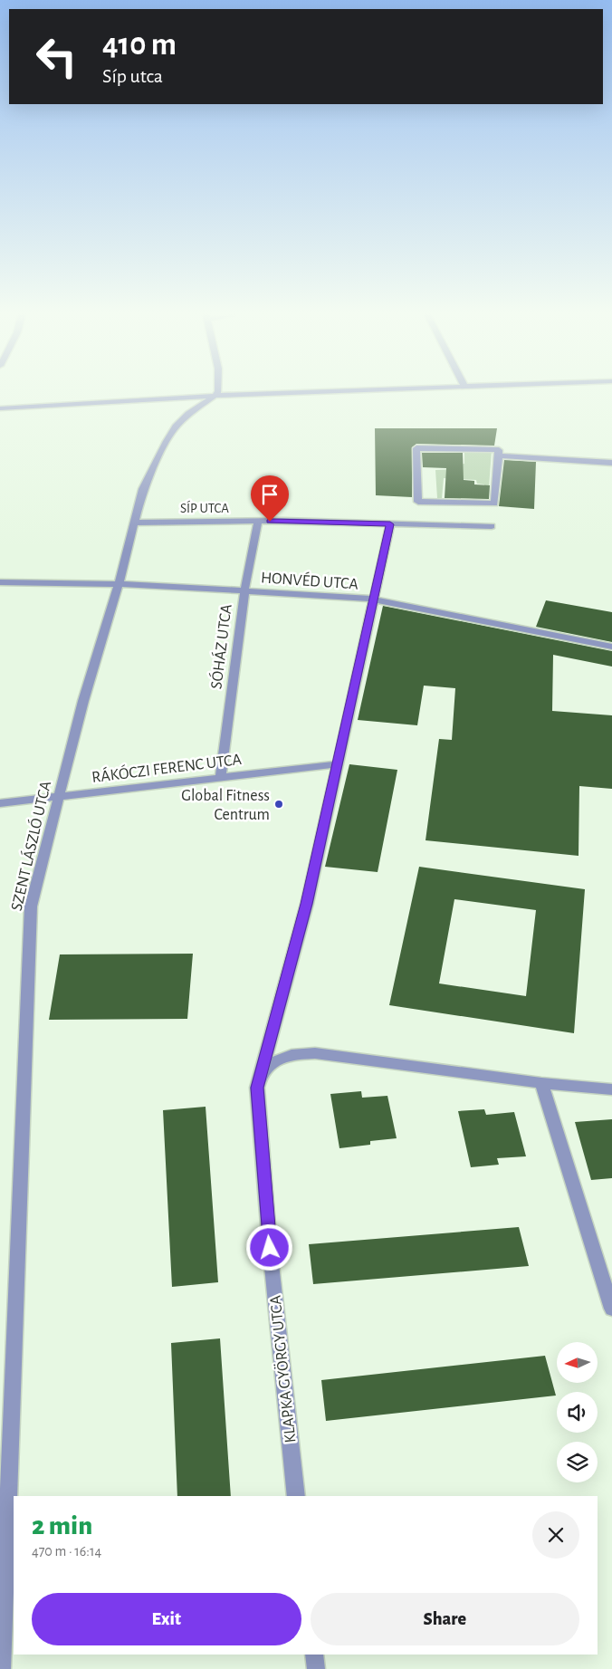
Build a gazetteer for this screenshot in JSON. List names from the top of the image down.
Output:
{
  "streets": {
    "street": [
      "SÍP UTCA",
      "HONVÉD UTCA",
      "SÓHÁZ UTCA",
      "RÁKÓCZI FERENC UTCA",
      "SZENT LÁSZLÓ UTCA",
      "KLAPKA GYÖRGY UTCA"
    ]
  },
  "crossings": [
    ["SÍP UTCA", "SÓHÁZ UTCA"],
    ["SÍP UTCA", "SZENT LÁSZLÓ UTCA"],
    ["SÍP UTCA", "KLAPKA GYÖRGY UTCA"],
    ["HONVÉD UTCA", "SÓHÁZ UTCA"],
    ["HONVÉD UTCA", "SZENT LÁSZLÓ UTCA"],
    ["HONVÉD UTCA", "KLAPKA GYÖRGY UTCA"],
    ["SÓHÁZ UTCA", "RÁKÓCZI FERENC UTCA"],
    ["RÁKÓCZI FERENC UTCA", "SZENT LÁSZLÓ UTCA"],
    ["RÁKÓCZI FERENC UTCA", "KLAPKA GYÖRGY UTCA"]
  ],
  "places": ["Global Fitness Centrum"],
  "north": "left",
  "page": {
    "turn": ["410 m", "Síp utca"],
    "heading": ["2 min", "470 m · 16:14"],
    "buttons": ["Exit", "Share"]
  }
}
